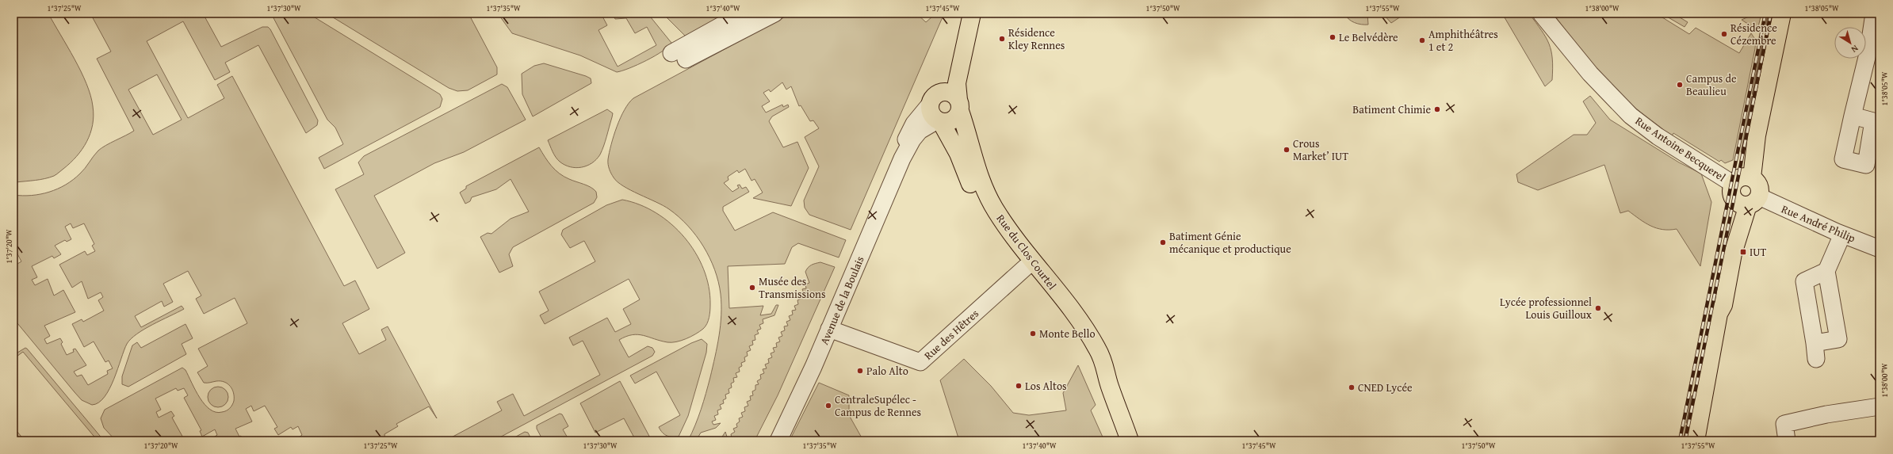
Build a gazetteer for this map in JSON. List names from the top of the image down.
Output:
{
  "streets": {
    "main road": ["Rue du Clos Courtel"],
    "street": [
      "Rue Antoine Becquerel",
      "Rue André Philip",
      "Avenue de la Boulais",
      "Rue des Hêtres"
    ]
  },
  "crossings": [
    ["Rue du Clos Courtel", "Avenue de la Boulais"],
    ["Rue du Clos Courtel", "Rue des Hêtres"],
    ["Avenue de la Boulais", "Rue des Hêtres"]
  ],
  "places": {
    "other": [
      "Résidence Cézembre",
      "Le Belvédère",
      "Résidence Kley Rennes",
      "Amphithéâtres 1 et 2",
      "Campus de Beaulieu",
      "Batiment Chimie",
      "Crous Market’ IUT",
      "Batiment Génie mécanique et productique",
      "Musée des Transmissions",
      "Lycée professionnel Louis Guilloux",
      "Monte Bello",
      "Palo Alto",
      "Los Altos",
      "CNED Lycée",
      "CentraleSupélec - Campus de Rennes"
    ],
    "transit": ["IUT"]
  },
  "north": "bottom right",
  "coordinates": [
    "1°37'25\"W",
    "1°37'30\"W",
    "1°37'35\"W",
    "1°37'40\"W",
    "1°37'45\"W",
    "1°37'50\"W",
    "1°37'55\"W",
    "1°38'00\"W",
    "1°38'05\"W",
    "1°37'20\"W"
  ]
}
